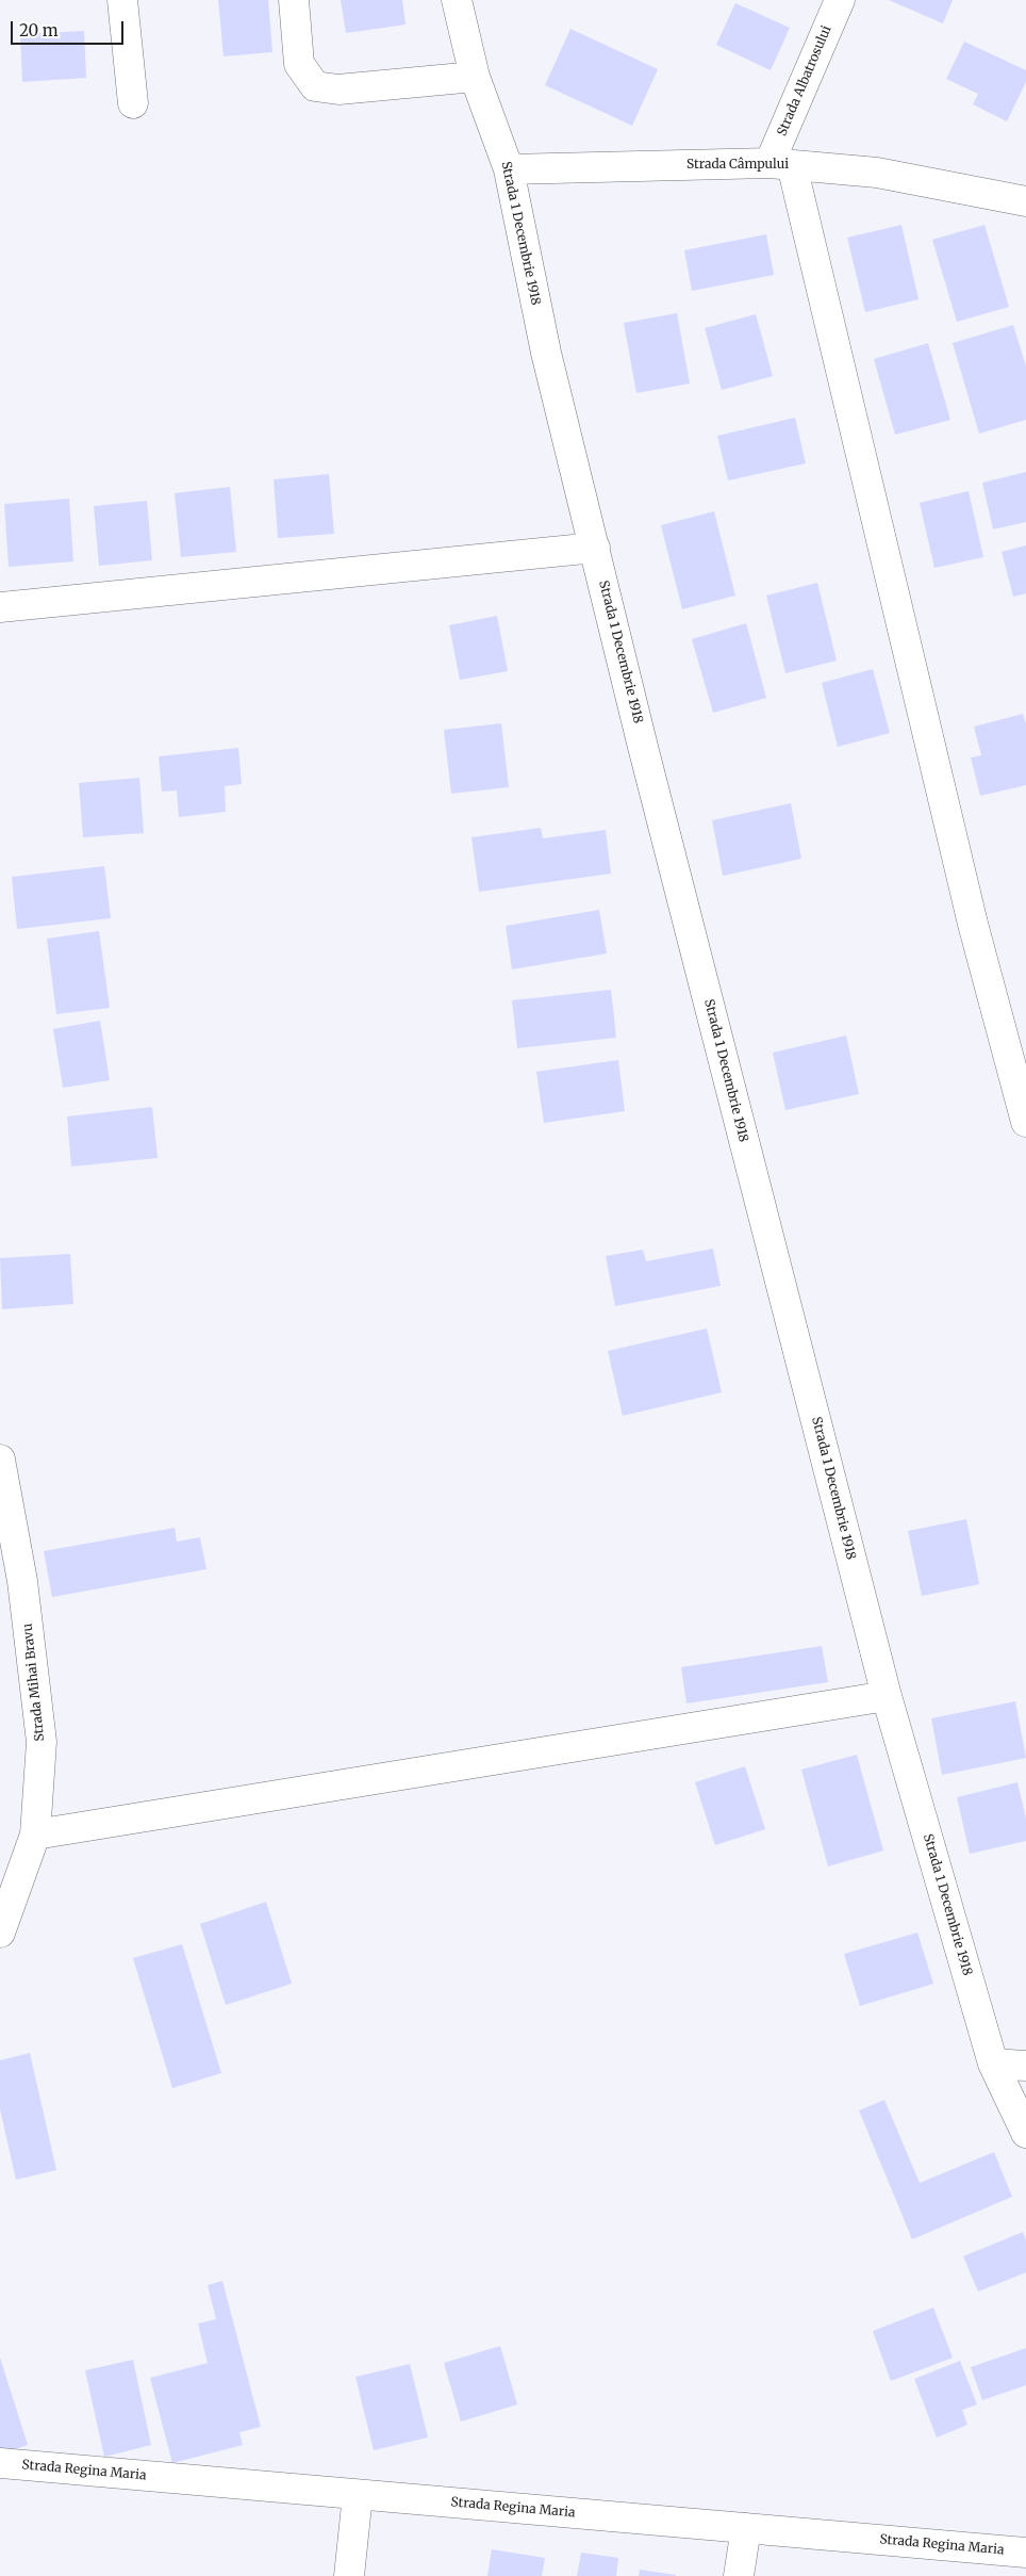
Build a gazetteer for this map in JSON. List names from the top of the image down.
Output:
{
  "streets": {
    "street": [
      "Strada Albatrosului",
      "Strada Câmpului",
      "Strada 1 Decembrie 1918",
      "Strada Mihai Bravu",
      "Strada Regina Maria"
    ]
  },
  "crossings": [
    ["Strada Albatrosului", "Strada Câmpului"],
    ["Strada Câmpului", "Strada 1 Decembrie 1918"]
  ],
  "scale_bar": "20 m"
}
